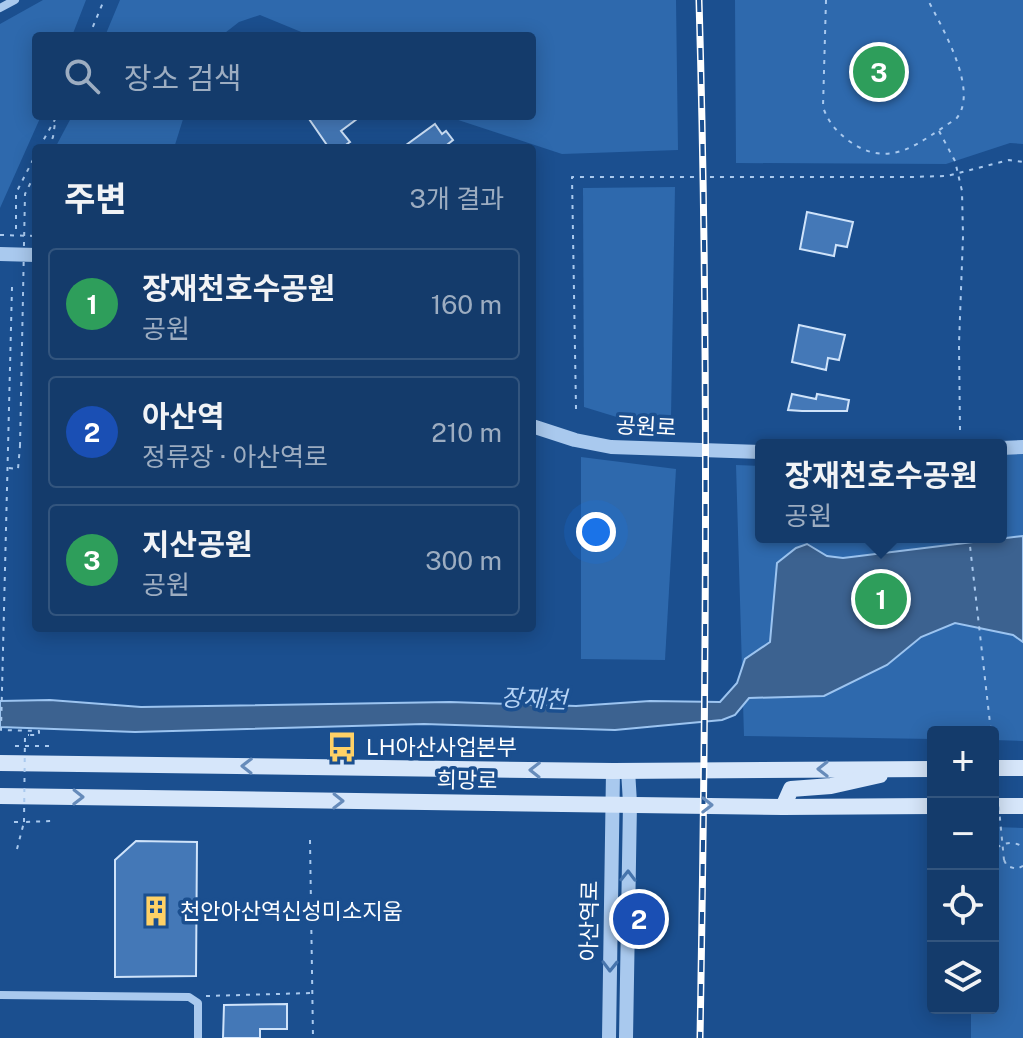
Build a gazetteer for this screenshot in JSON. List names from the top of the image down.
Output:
{
  "streets": {
    "main road": ["희망로"],
    "street": ["공원로", "아산역로"]
  },
  "crossings": [
    ["희망로", "아산역로"]
  ],
  "water": ["장재천"],
  "places": {
    "bus stop": ["LH아산사업본부"],
    "building": ["천안아산역신성미소지움"]
  },
  "page": {
    "search": "장소 검색",
    "pins": ["3", "1", "2"],
    "heading": ["주변", "3개 결과"],
    "list": [
      {
        "mark": "1",
        "name": "장재천호수공원",
        "note": "공원",
        "value": "160 m"
      },
      {
        "mark": "2",
        "name": "아산역",
        "note": "정류장 · 아산역로",
        "value": "210 m"
      },
      {
        "mark": "3",
        "name": "지산공원",
        "note": "공원",
        "value": "300 m"
      }
    ],
    "popup": ["장재천호수공원", "공원"],
    "map_buttons": ["+", "−"]
  }
}
